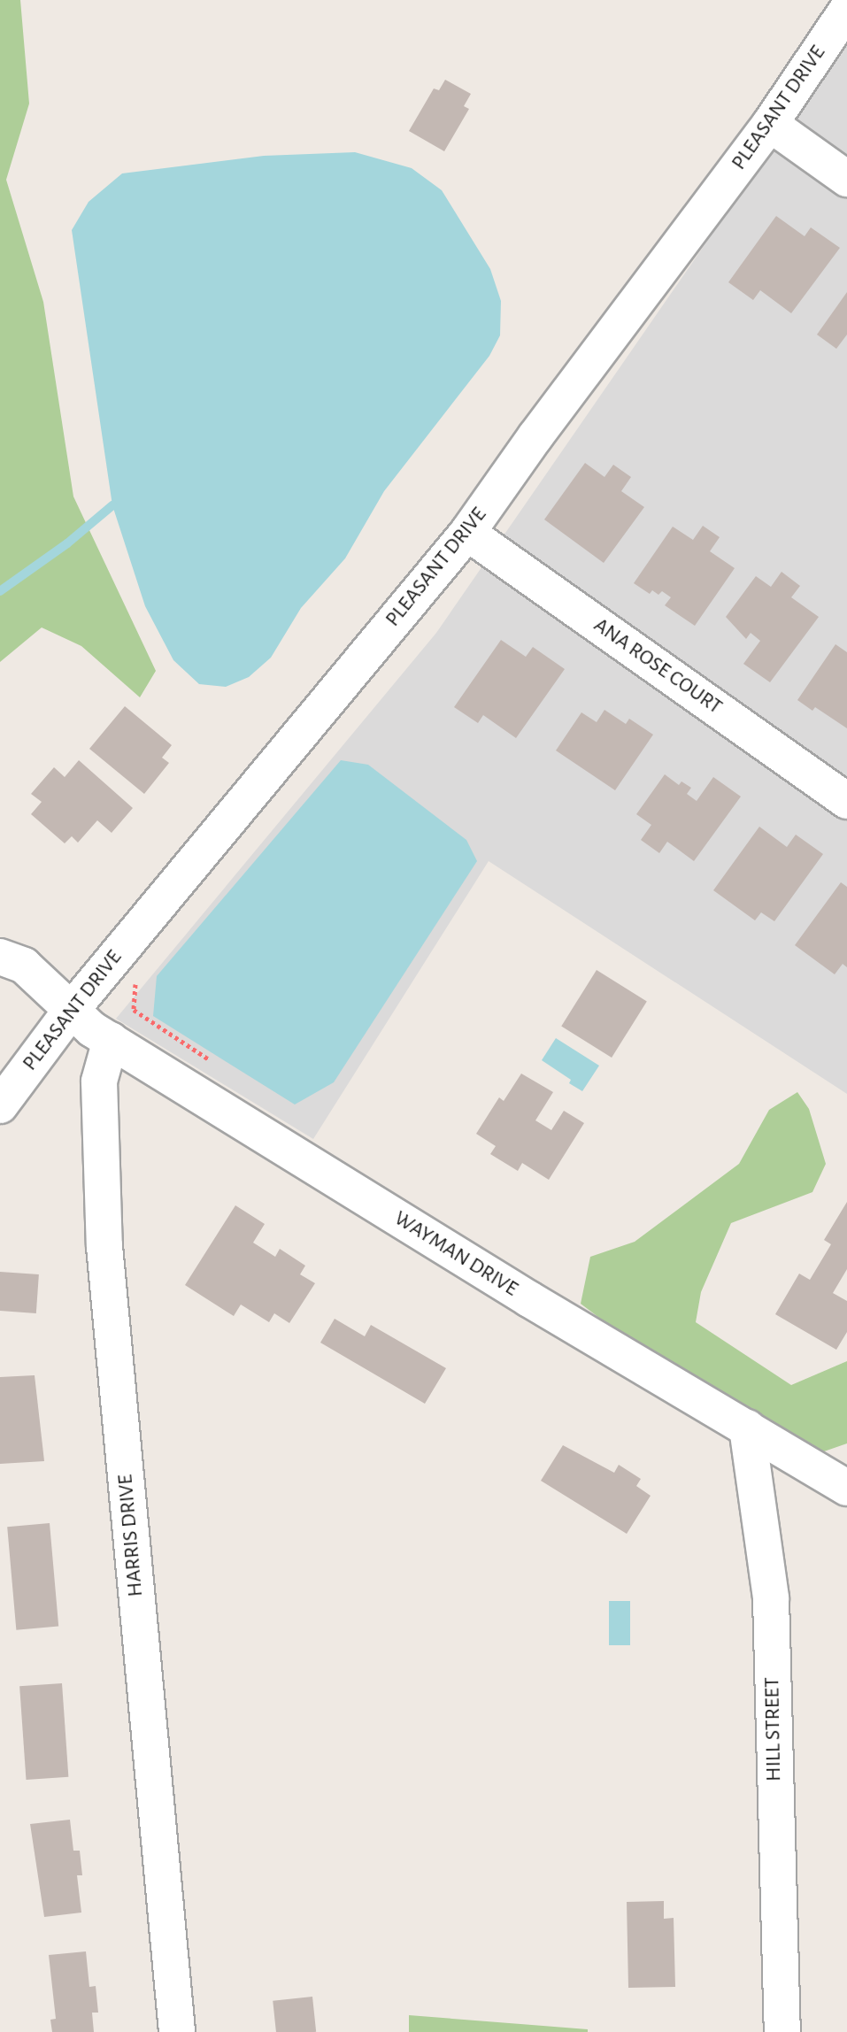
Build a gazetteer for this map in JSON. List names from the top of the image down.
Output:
{
  "streets": {
    "street": [
      "PLEASANT DRIVE",
      "ANA ROSE COURT",
      "WAYMAN DRIVE",
      "HARRIS DRIVE",
      "HILL STREET"
    ]
  },
  "crossings": [
    ["PLEASANT DRIVE", "ANA ROSE COURT"],
    ["PLEASANT DRIVE", "WAYMAN DRIVE"],
    ["WAYMAN DRIVE", "HARRIS DRIVE"],
    ["WAYMAN DRIVE", "HILL STREET"]
  ]
}
